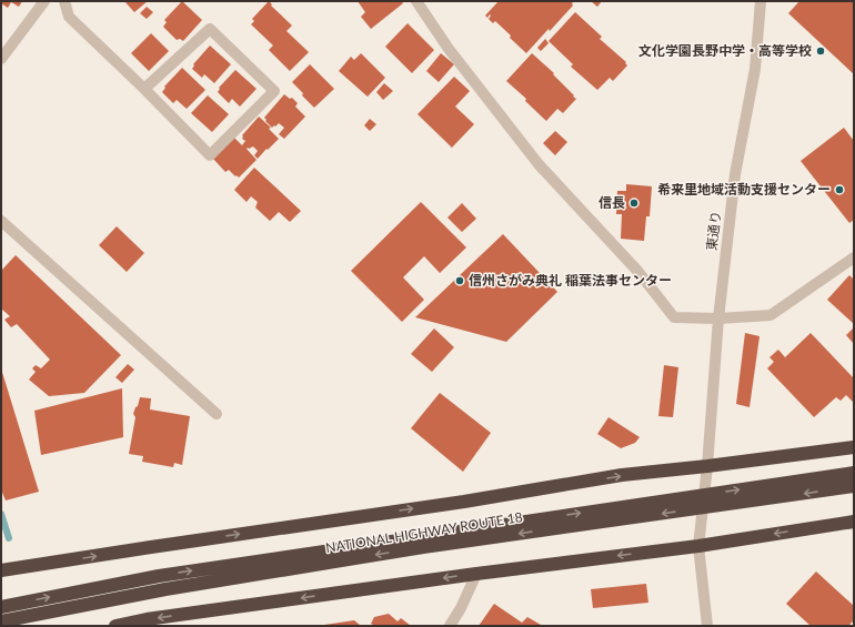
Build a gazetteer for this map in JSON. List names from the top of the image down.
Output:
{
  "streets": {
    "highway": ["NATIONAL HIGHWAY ROUTE 18"],
    "street": ["東通り"]
  },
  "places": [
    "文化学園長野中学・高等学校",
    "希来里地域活動支援センター",
    "信長",
    "信州さがみ典礼 稲葉法事センター"
  ]
}
